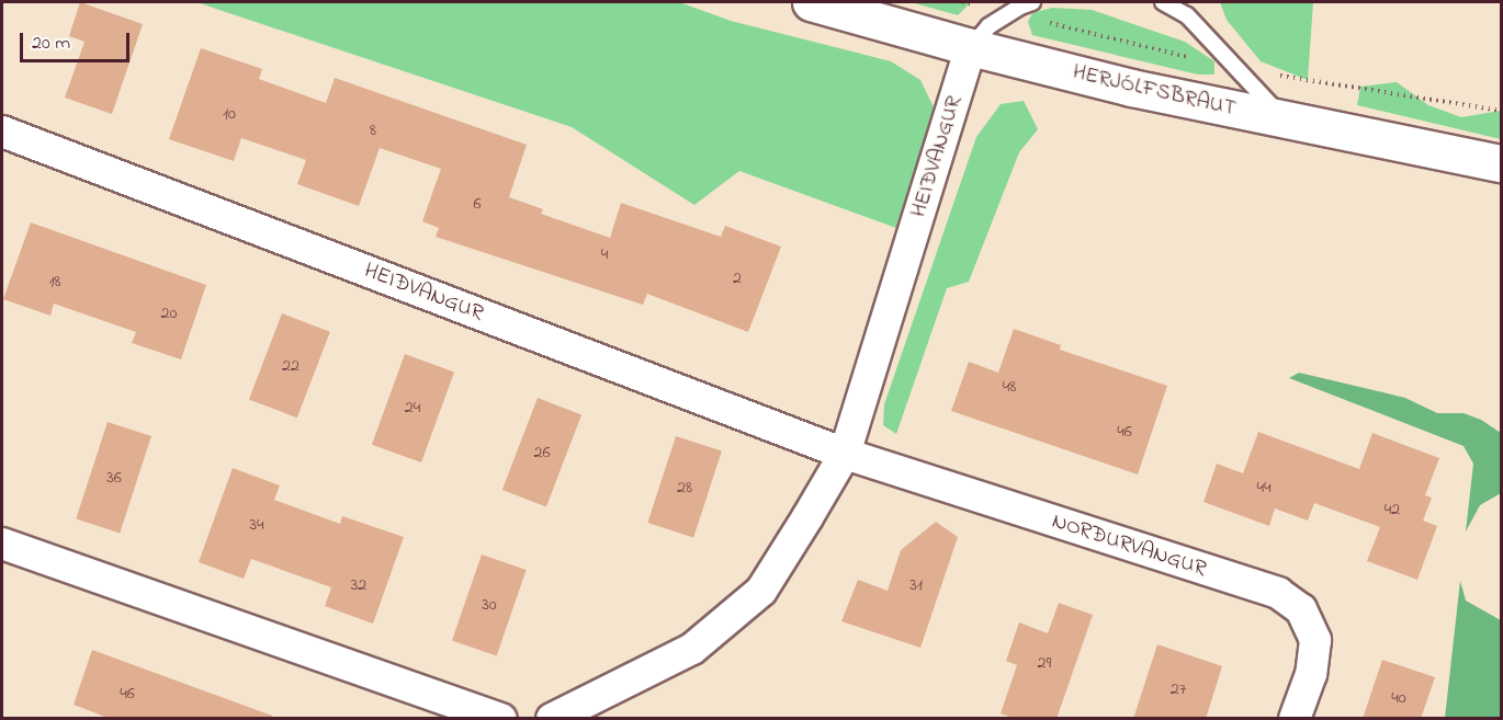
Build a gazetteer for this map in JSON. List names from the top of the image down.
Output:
{
  "streets": {
    "street": ["HERJÓLFSBRAUT", "HEIÐVANGUR", "NORÐURVANGUR"]
  },
  "crossings": [
    ["HERJÓLFSBRAUT", "HEIÐVANGUR"],
    ["HEIÐVANGUR", "NORÐURVANGUR"]
  ],
  "house_numbers": [
    "10",
    "8",
    "6",
    "4",
    "2",
    "18",
    "20",
    "22",
    "48",
    "24",
    "46",
    "26",
    "36",
    "28",
    "44",
    "42",
    "34",
    "32",
    "31",
    "30",
    "29",
    "27",
    "46",
    "40"
  ],
  "scale_bar": "20 m"
}
